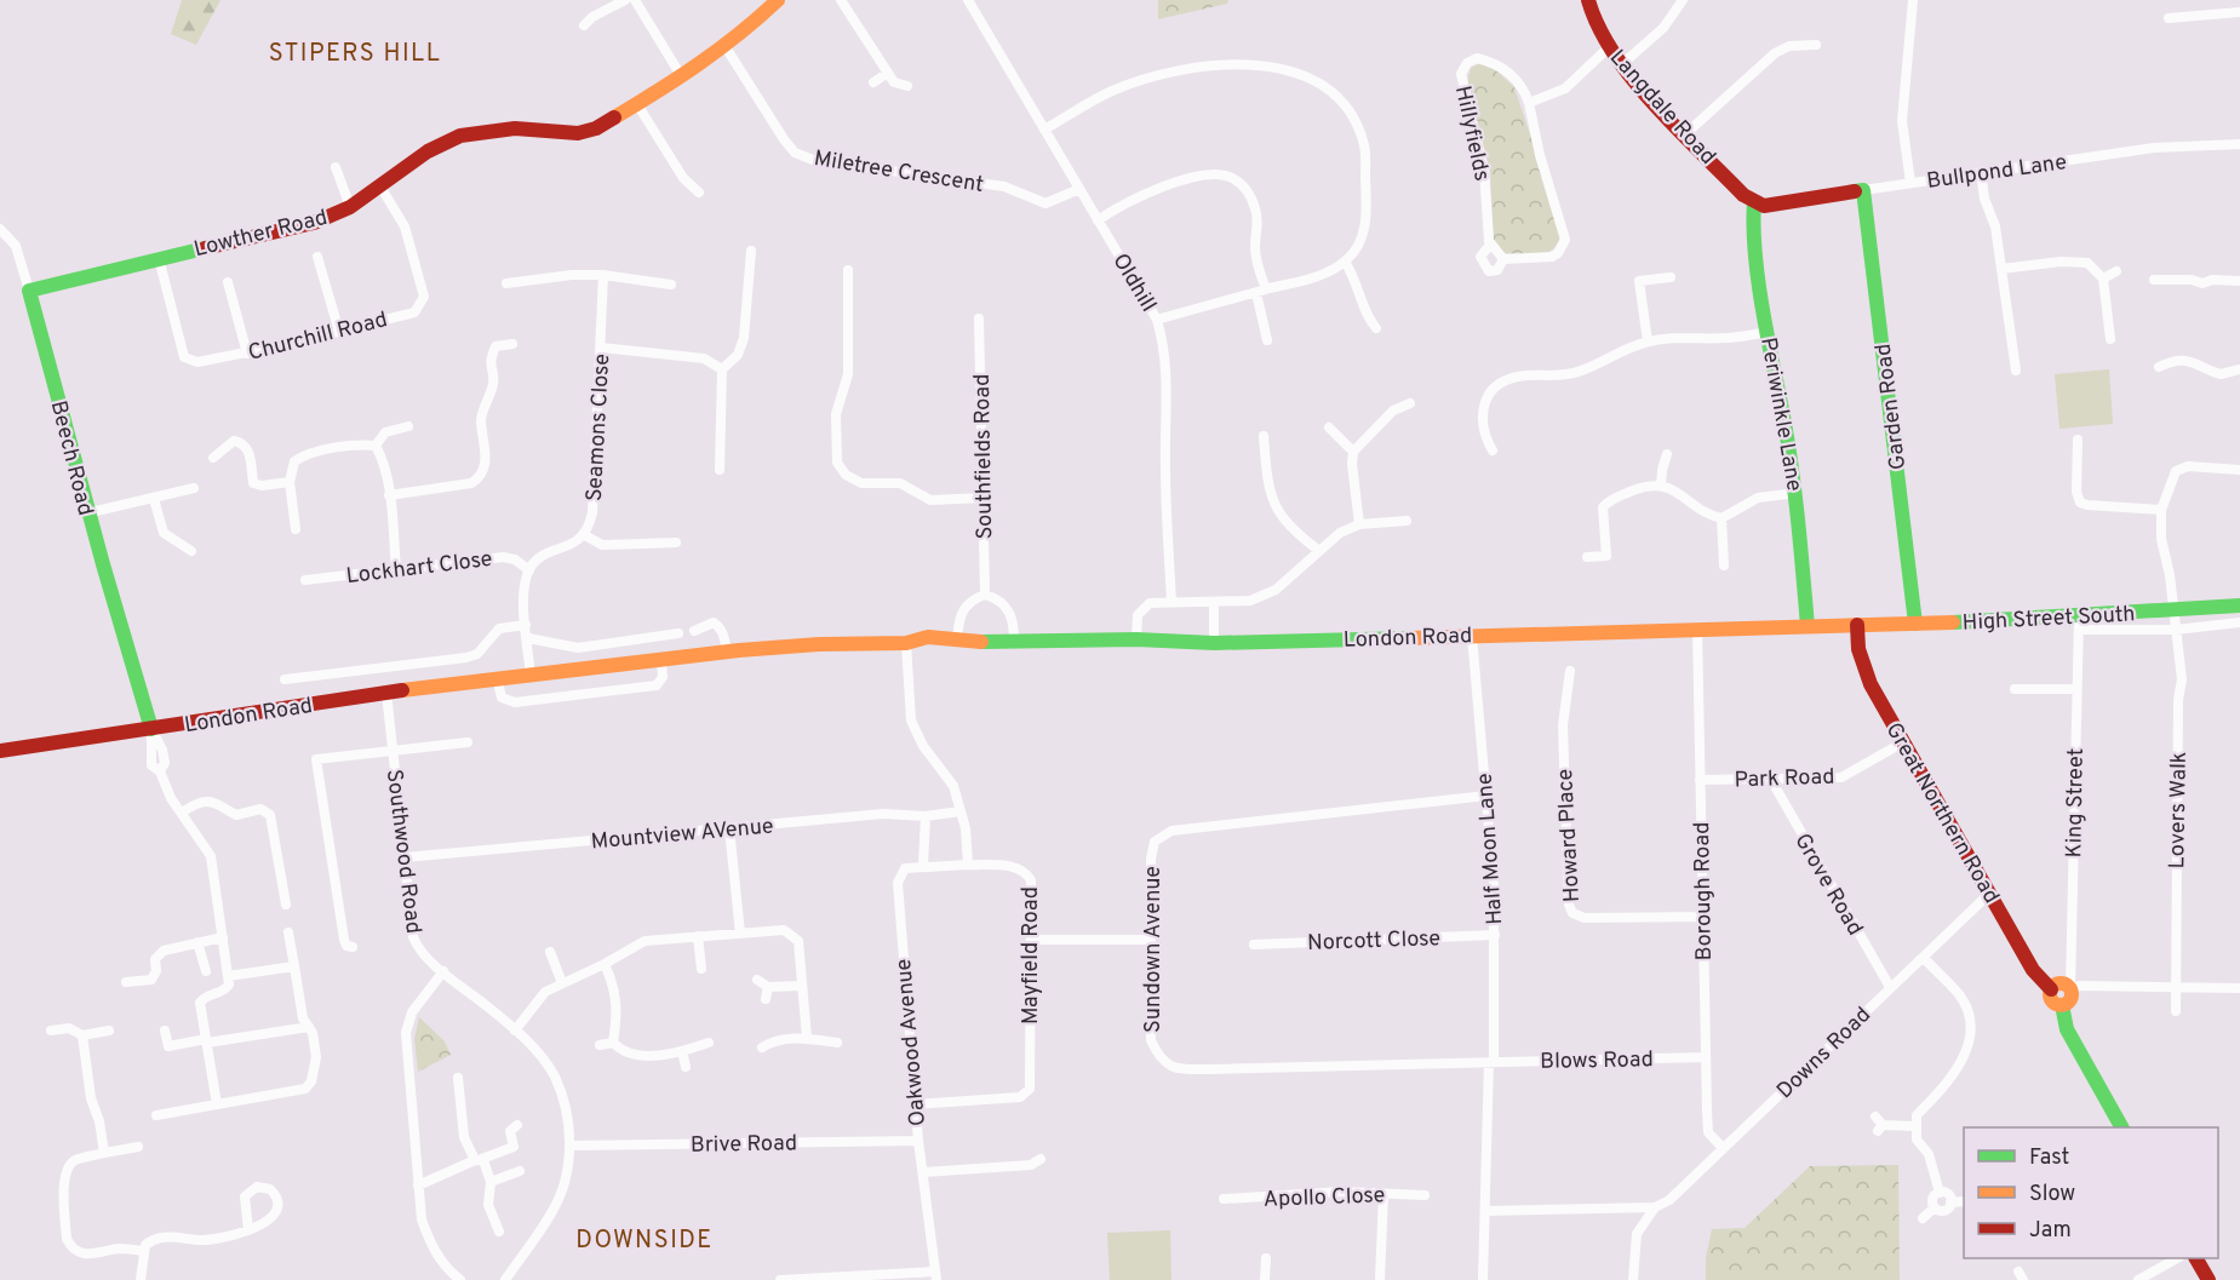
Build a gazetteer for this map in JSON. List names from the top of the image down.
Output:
{
  "streets": {
    "street": [
      "Langdale Road",
      "Hillyfields",
      "Miletree Crescent",
      "Bullpond Lane",
      "Lowther Road",
      "Oldhill",
      "Churchill Road",
      "Garden Road",
      "Periwinkle Lane",
      "Seamons Close",
      "Southfields Road",
      "Beech Road",
      "Lockhart Close",
      "High Street South",
      "London Road",
      "Park Road",
      "King Street",
      "Lovers Walk",
      "Great Northern Road",
      "Mountview AVenue",
      "Howard Place",
      "Half Moon Lane",
      "Southwood Road",
      "Grove Road",
      "Borough Road",
      "Norcott Close",
      "Sundown Avenue",
      "Mayfield Road",
      "Oakwood Avenue",
      "Downs Road",
      "Blows Road",
      "Brive Road",
      "Apollo Close"
    ]
  },
  "crossings": [
    ["Langdale Road", "Bullpond Lane"],
    ["Langdale Road", "Periwinkle Lane"],
    ["Miletree Crescent", "Lowther Road"],
    ["Miletree Crescent", "Oldhill"],
    ["Bullpond Lane", "Garden Road"],
    ["Bullpond Lane", "Periwinkle Lane"],
    ["Lowther Road", "Churchill Road"],
    ["Lowther Road", "Beech Road"],
    ["Garden Road", "High Street South"],
    ["Periwinkle Lane", "London Road"],
    ["Beech Road", "London Road"],
    ["High Street South", "London Road"],
    ["High Street South", "King Street"],
    ["High Street South", "Lovers Walk"],
    ["High Street South", "Great Northern Road"],
    ["London Road", "Great Northern Road"],
    ["London Road", "Half Moon Lane"],
    ["London Road", "Southwood Road"],
    ["London Road", "Borough Road"],
    ["Park Road", "Great Northern Road"],
    ["Park Road", "Grove Road"],
    ["Park Road", "Borough Road"],
    ["King Street", "Great Northern Road"],
    ["Great Northern Road", "Downs Road"],
    ["Mountview AVenue", "Southwood Road"],
    ["Howard Place", "Borough Road"],
    ["Half Moon Lane", "Norcott Close"],
    ["Half Moon Lane", "Sundown Avenue"],
    ["Half Moon Lane", "Blows Road"],
    ["Southwood Road", "Brive Road"],
    ["Grove Road", "Downs Road"],
    ["Borough Road", "Downs Road"],
    ["Borough Road", "Blows Road"],
    ["Sundown Avenue", "Blows Road"],
    ["Mayfield Road", "Oakwood Avenue"],
    ["Oakwood Avenue", "Brive Road"]
  ],
  "districts": ["STIPERS HILL", "DOWNSIDE"],
  "legend": ["Fast", "Slow", "Jam"]
}
